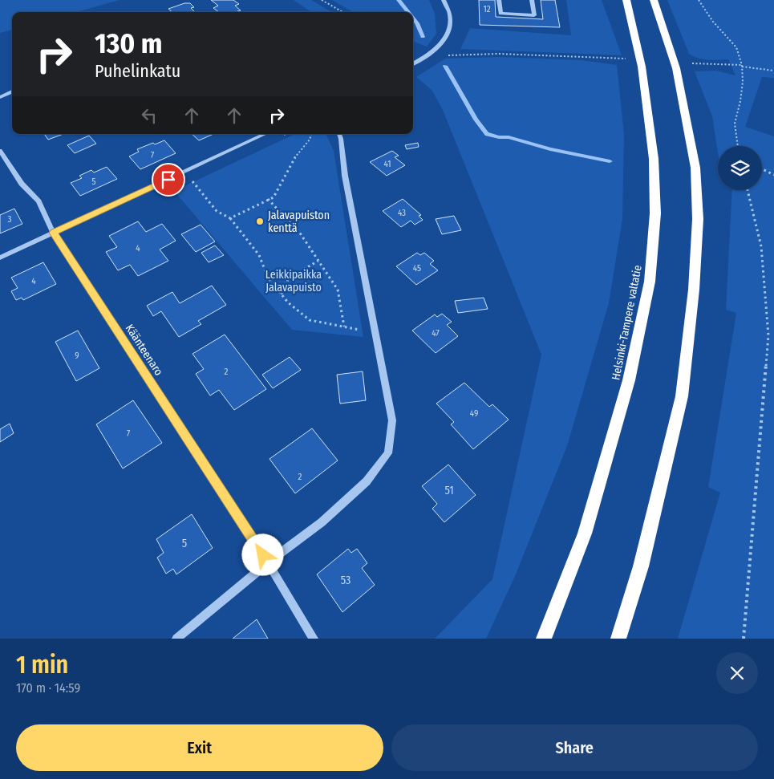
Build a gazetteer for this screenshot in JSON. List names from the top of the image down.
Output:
{
  "streets": {
    "highway": ["Helsinki-Tampere valtatie"],
    "street": ["Käänteenaro"]
  },
  "parks": ["Leikkipaikka Jalavapuisto"],
  "places": ["Jalavapuiston kenttä"],
  "house_numbers": [
    "12",
    "7",
    "41",
    "5",
    "43",
    "3",
    "4",
    "45",
    "4",
    "47",
    "9",
    "2",
    "49",
    "7",
    "2",
    "51",
    "5",
    "53"
  ],
  "page": {
    "turn": ["130 m", "Puhelinkatu"],
    "heading": ["1 min", "170 m · 14:59"],
    "buttons": ["Exit", "Share"]
  }
}
